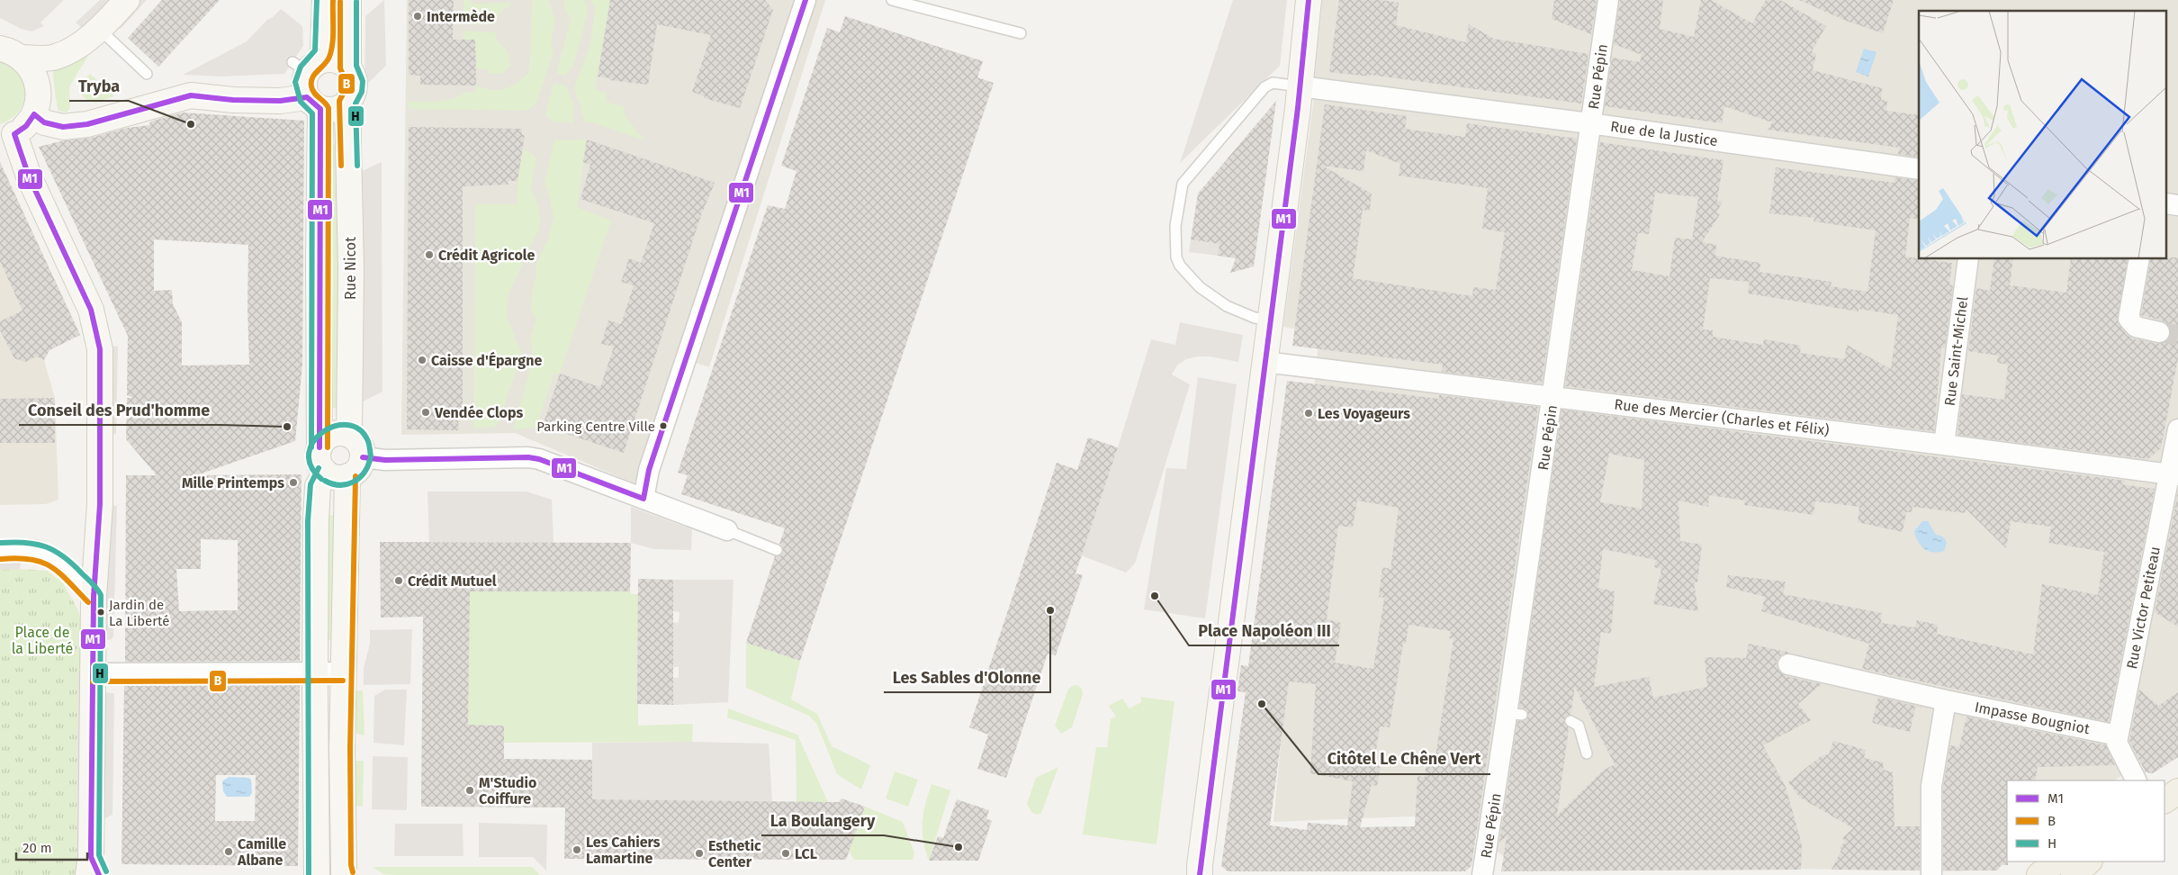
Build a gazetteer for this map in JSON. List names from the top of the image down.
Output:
{
  "streets": {
    "street": [
      "Rue Pépin",
      "Rue de la Justice",
      "Rue Nicot",
      "Rue Saint-Michel",
      "Rue des Mercier (Charles et Félix)",
      "Rue Victor Petiteau",
      "Impasse Bougniot"
    ]
  },
  "crossings": [
    ["Rue Pépin", "Rue de la Justice"],
    ["Rue Pépin", "Rue des Mercier (Charles et Félix)"],
    ["Rue Saint-Michel", "Rue des Mercier (Charles et Félix)"],
    ["Rue des Mercier (Charles et Félix)", "Rue Victor Petiteau"],
    ["Rue Victor Petiteau", "Impasse Bougniot"]
  ],
  "parks": ["Place de la Liberté"],
  "places": [
    "Intermède",
    "Tryba",
    "Crédit Agricole",
    "Caisse d'Épargne",
    "Vendée Clops",
    "Les Voyageurs",
    "Parking Centre Ville",
    "Conseil des Prud'homme",
    "Mille Printemps",
    "Crédit Mutuel",
    "Place Napoléon III",
    "Les Sables d'Olonne",
    "Jardin de La Liberté",
    "Citôtel Le Chêne Vert",
    "M'Studio Coiffure",
    "La Boulangery",
    "Les Cahiers Lamartine",
    "Camille Albane",
    "Esthetic Center",
    "LCL"
  ],
  "lines": ["transit line M1", "transit line B", "transit line H"],
  "legend": ["M1", "B", "H"],
  "scale_bar": "20 m"
}
